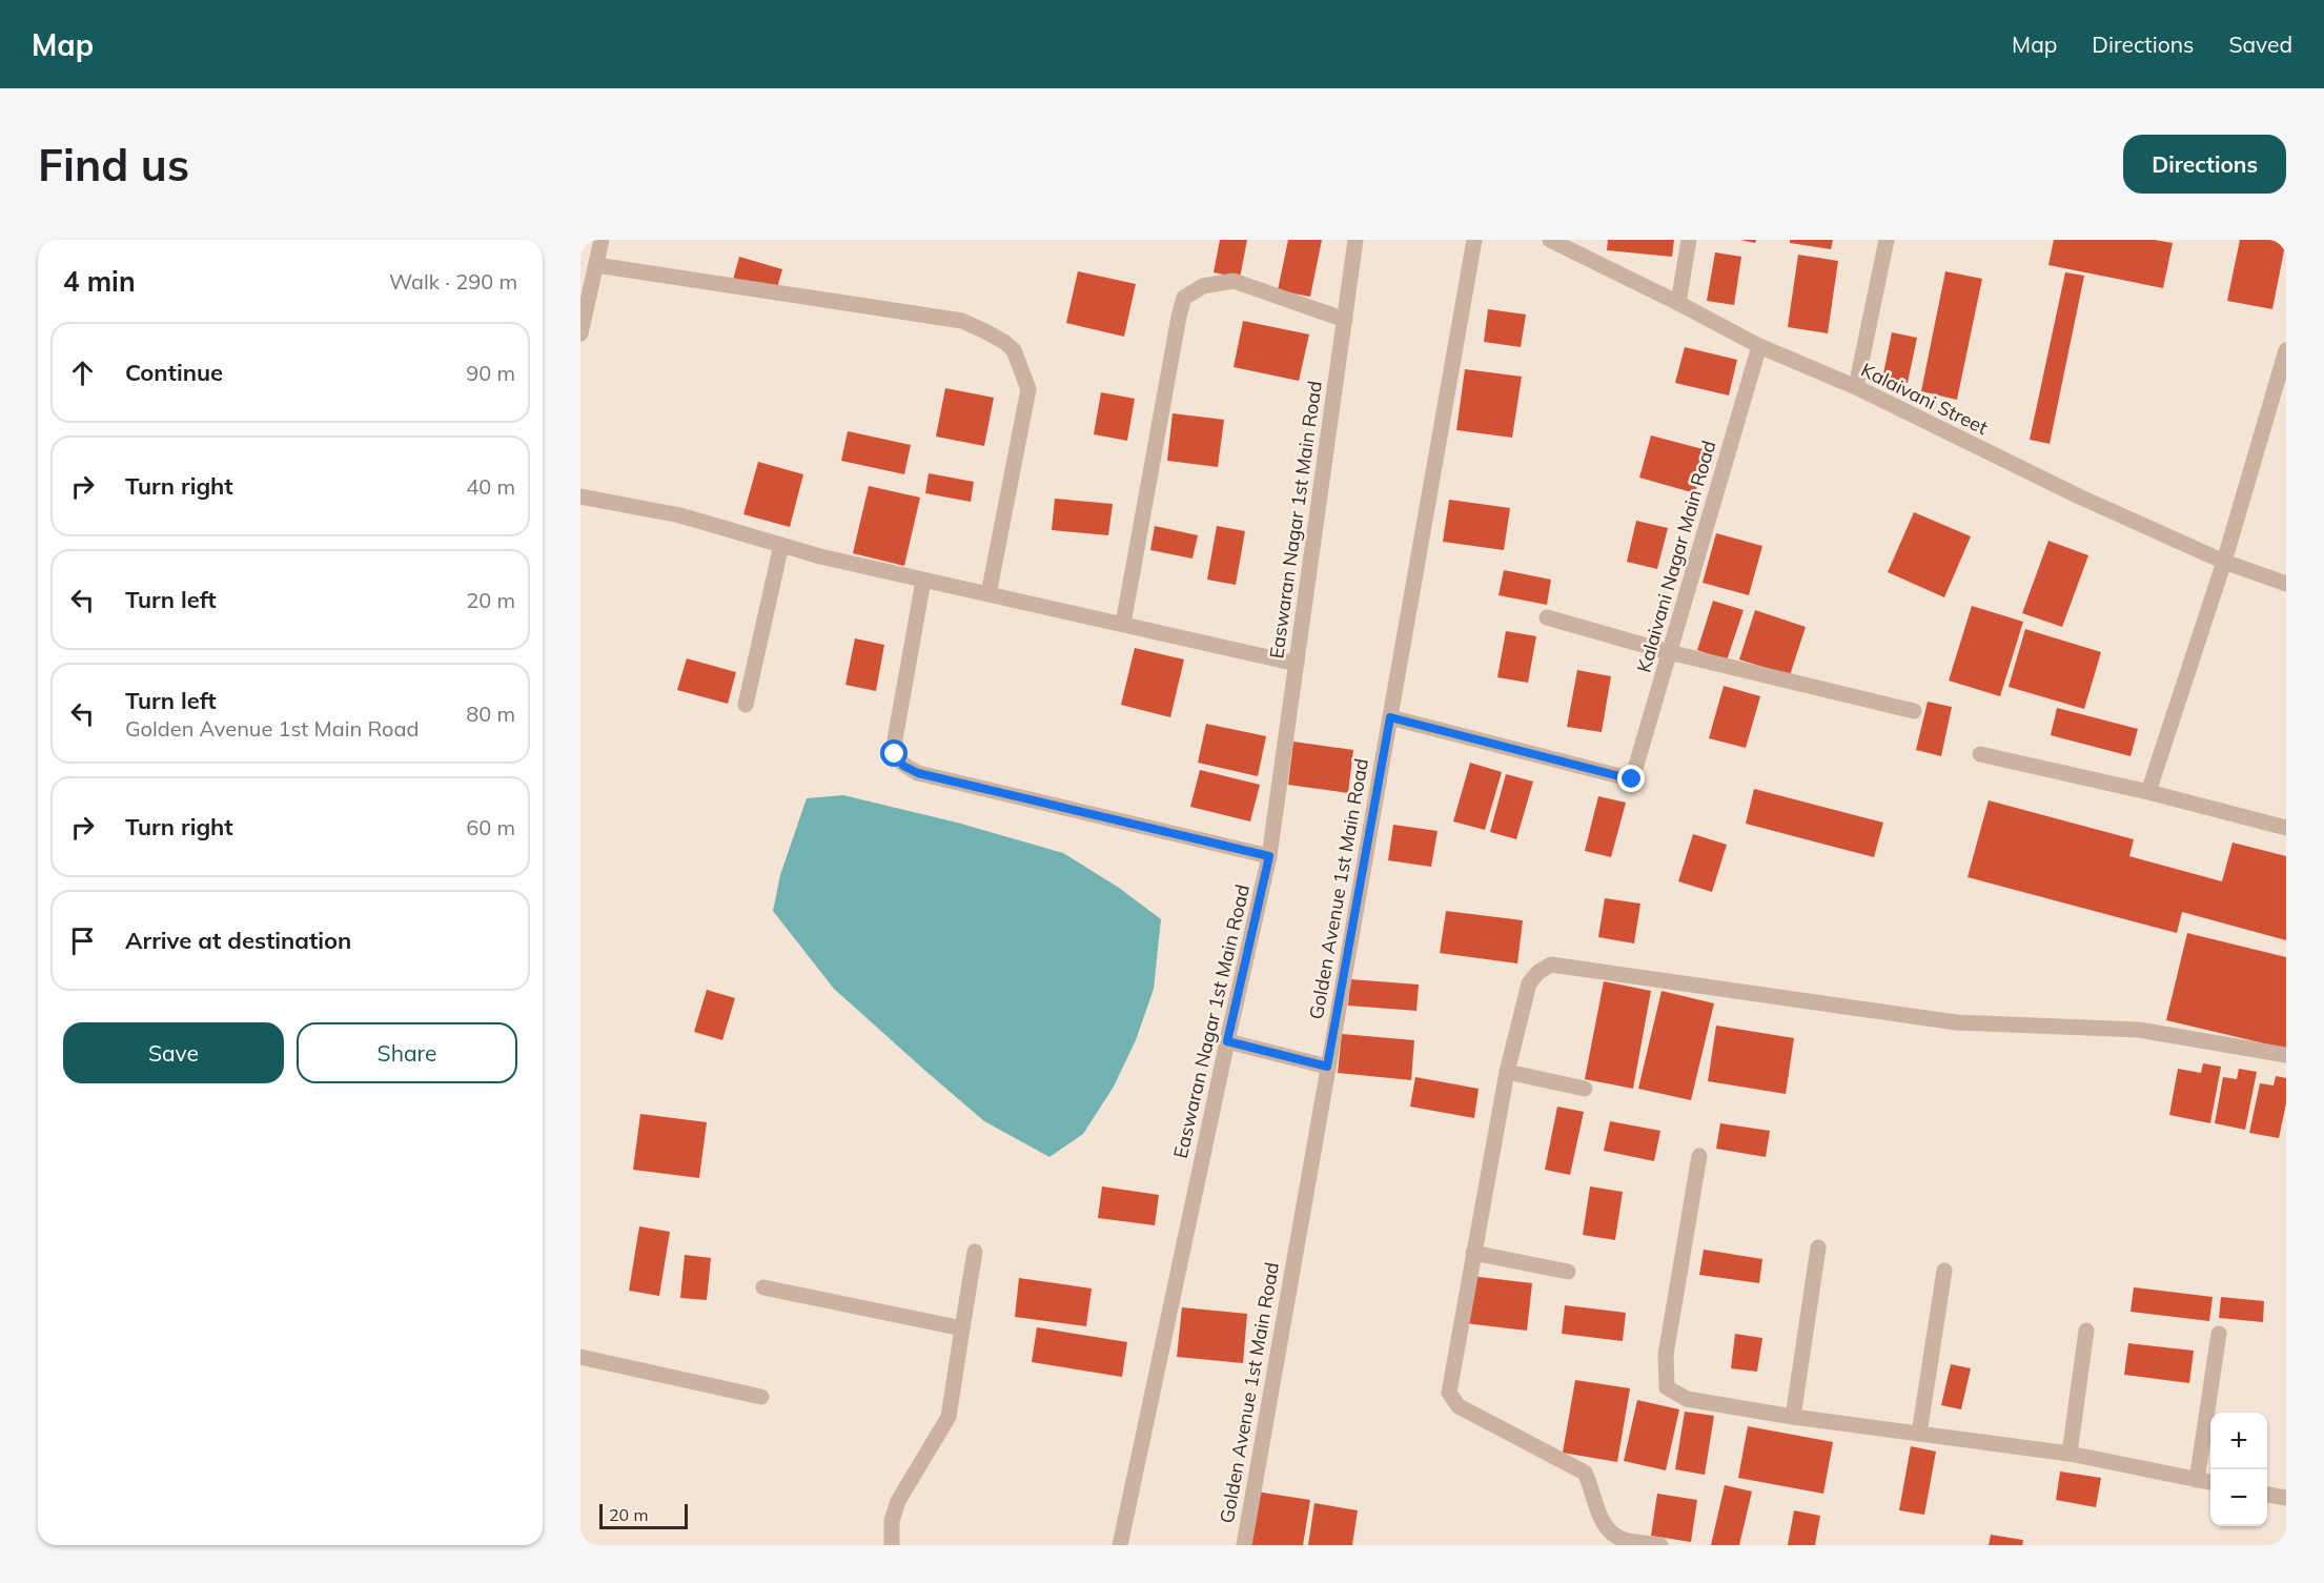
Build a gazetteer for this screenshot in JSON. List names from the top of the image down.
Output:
{
  "streets": {
    "street": [
      "Kalaivani Street",
      "Easwaran Nagar 1st Main Road",
      "Kalaivani Nagar Main Road",
      "Golden Avenue 1st Main Road"
    ]
  },
  "crossings": [
    ["Kalaivani Street", "Kalaivani Nagar Main Road"],
    ["Kalaivani Nagar Main Road", "Golden Avenue 1st Main Road"]
  ],
  "scale_bar": "20 m",
  "page": {
    "header": "Map",
    "nav": ["Map", "Directions", "Saved"],
    "buttons": [
      "Directions",
      ["Save", "Share"]
    ],
    "title": "Find us",
    "heading": ["4 min", "Walk · 290 m"],
    "list": [
      ["Continue", "90 m"],
      ["Turn right", "40 m"],
      ["Turn left", "20 m"],
      ["Turn left", "Golden Avenue 1st Main Road", "80 m"],
      ["Turn right", "60 m"],
      "Arrive at destination"
    ],
    "map_buttons": ["+", "−"],
    "scale": "20 m"
  }
}
